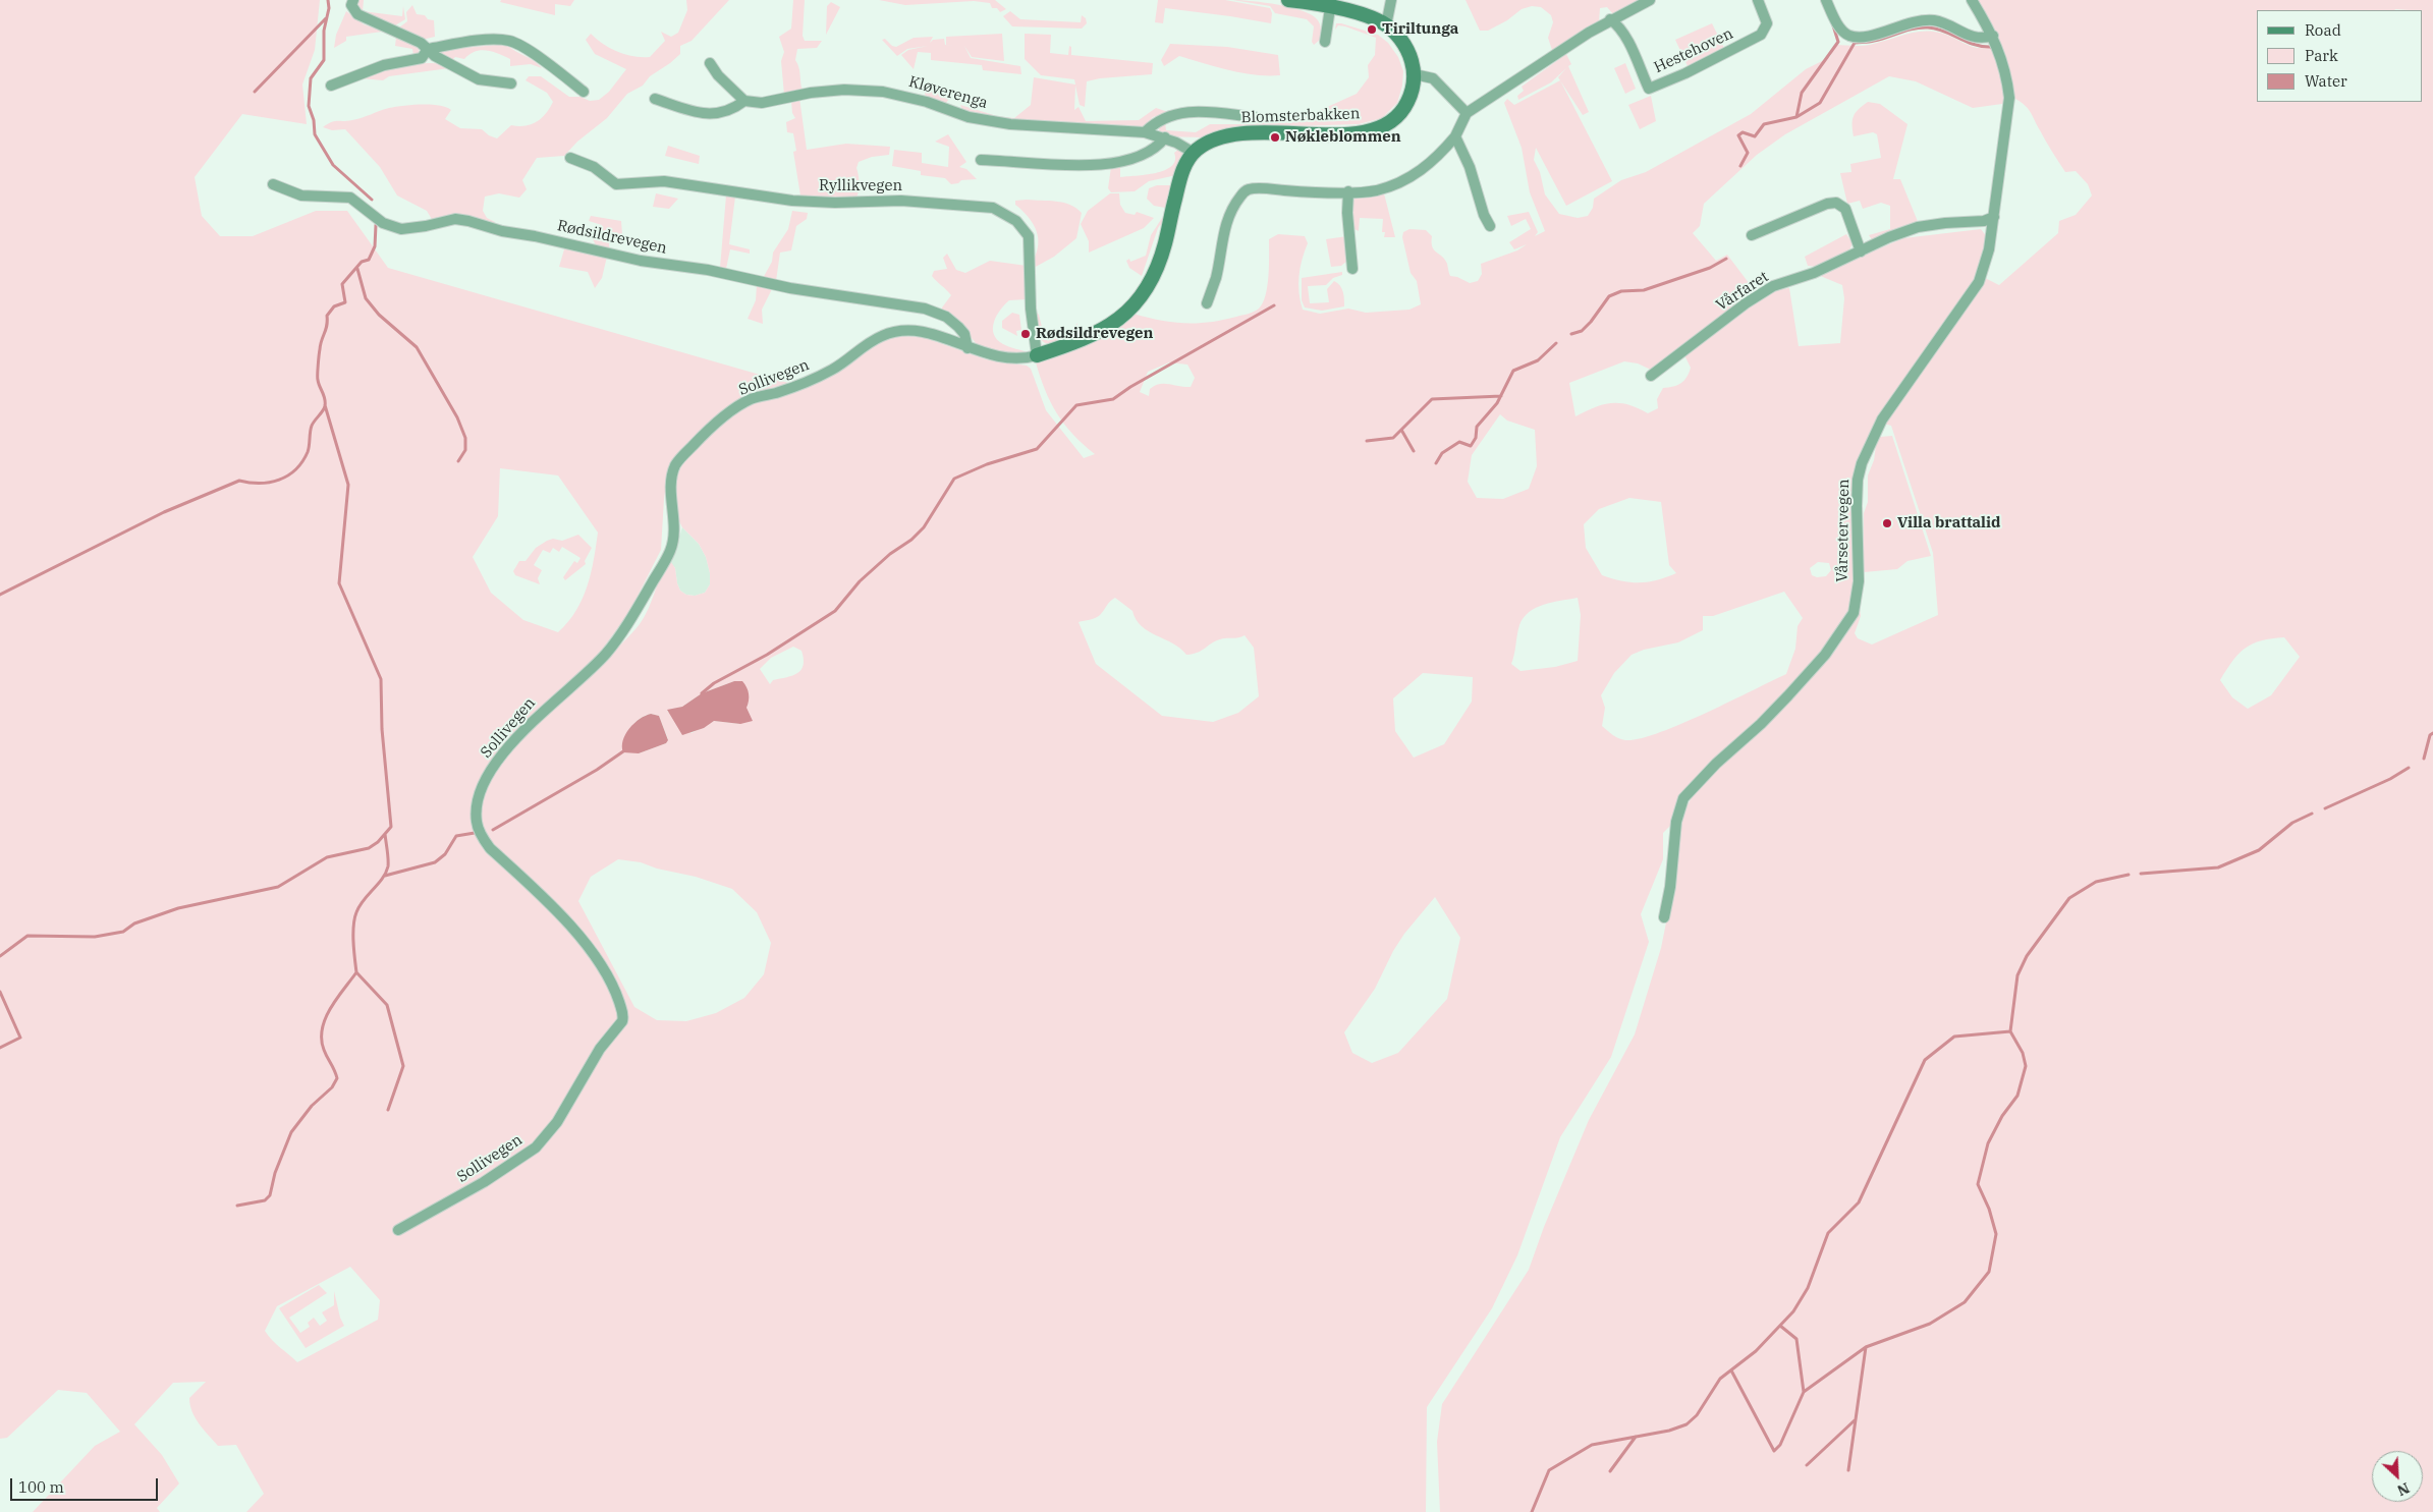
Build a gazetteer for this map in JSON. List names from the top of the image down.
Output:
{
  "streets": {
    "street": [
      "Hestehoven",
      "Kløverenga",
      "Blomsterbakken",
      "Ryllikvegen",
      "Rødsildrevegen",
      "Vårfaret",
      "Sollivegen",
      "Vårsetervegen"
    ]
  },
  "crossings": [
    ["Kløverenga", "Blomsterbakken"],
    ["Rødsildrevegen", "Sollivegen"],
    ["Vårfaret", "Vårsetervegen"]
  ],
  "places": [
    "Tiriltunga",
    "Nøkleblommen",
    "Rødsildrevegen",
    "Villa brattalid"
  ],
  "legend": ["Road", "Park", "Water"],
  "scale_bar": "100 m",
  "north": "bottom right"
}
